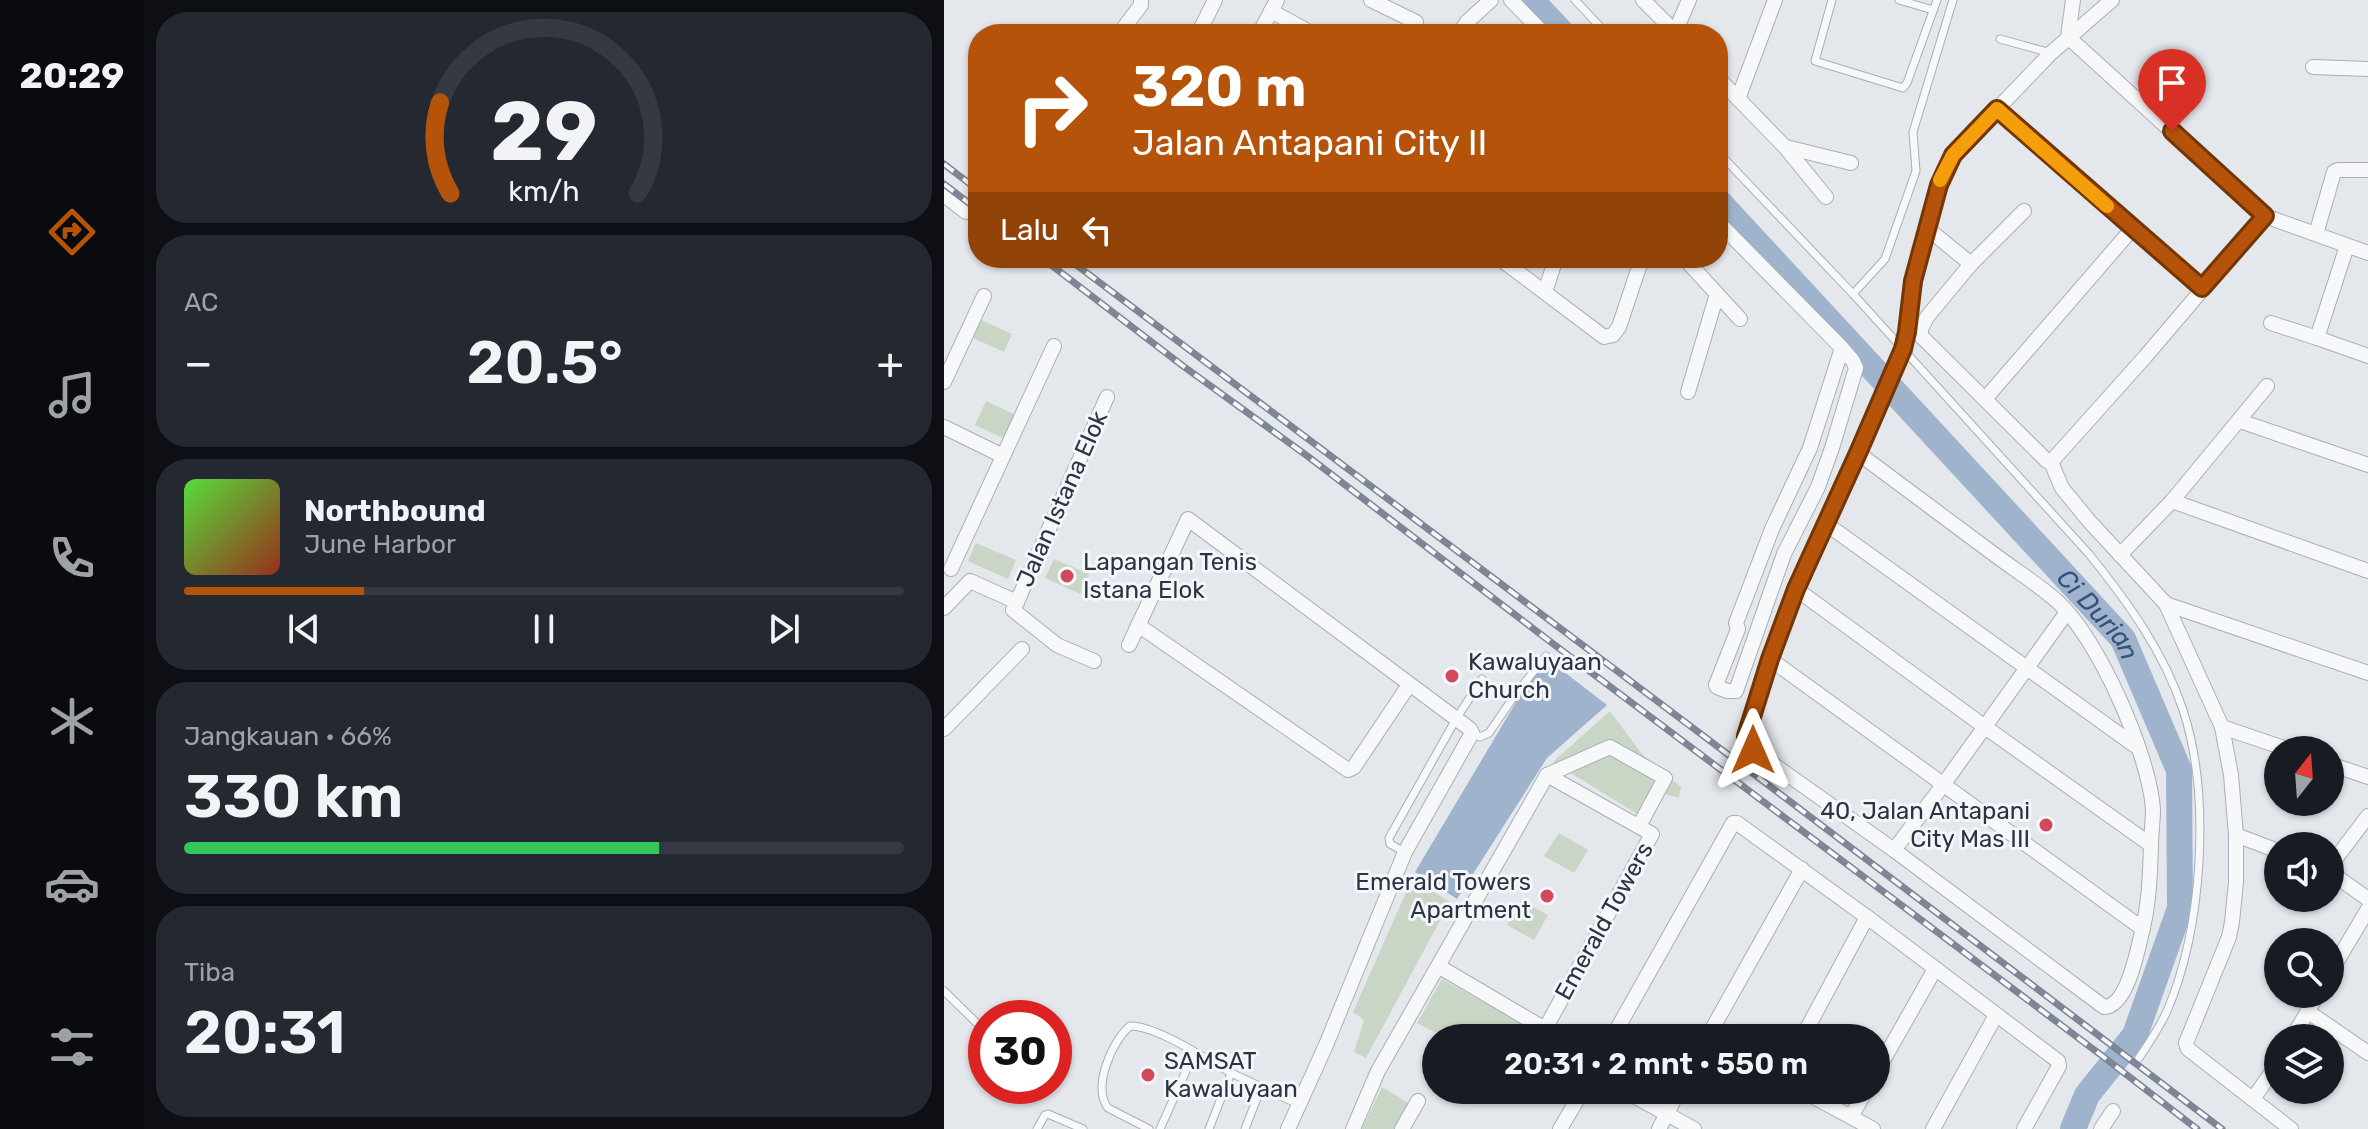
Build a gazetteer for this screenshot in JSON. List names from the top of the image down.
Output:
{
  "streets": {
    "street": ["Jalan Istana Elok", "Emerald Towers"]
  },
  "water": ["Ci Durian"],
  "places": [
    "Lapangan Tenis Istana Elok",
    "Kawaluyaan Church",
    "40, Jalan Antapani City Mas III",
    "Emerald Towers Apartment",
    "SAMSAT Kawaluyaan"
  ],
  "north": "top",
  "page": {
    "tabs": "20:29",
    "turn": ["320 m", "Jalan Antapani City II"],
    "then": "Lalu",
    "tile": [
      "AC",
      ["Jangkauan · 66%", "330 km"],
      ["Tiba", "20:31"]
    ],
    "heat": ["−", "20.5°", "+"],
    "song": ["Northbound", "June Harbor"],
    "limit": "30",
    "trip": "20:31 · 2 mnt · 550 m",
    "gauge": ["29", "km/h"]
  }
}
